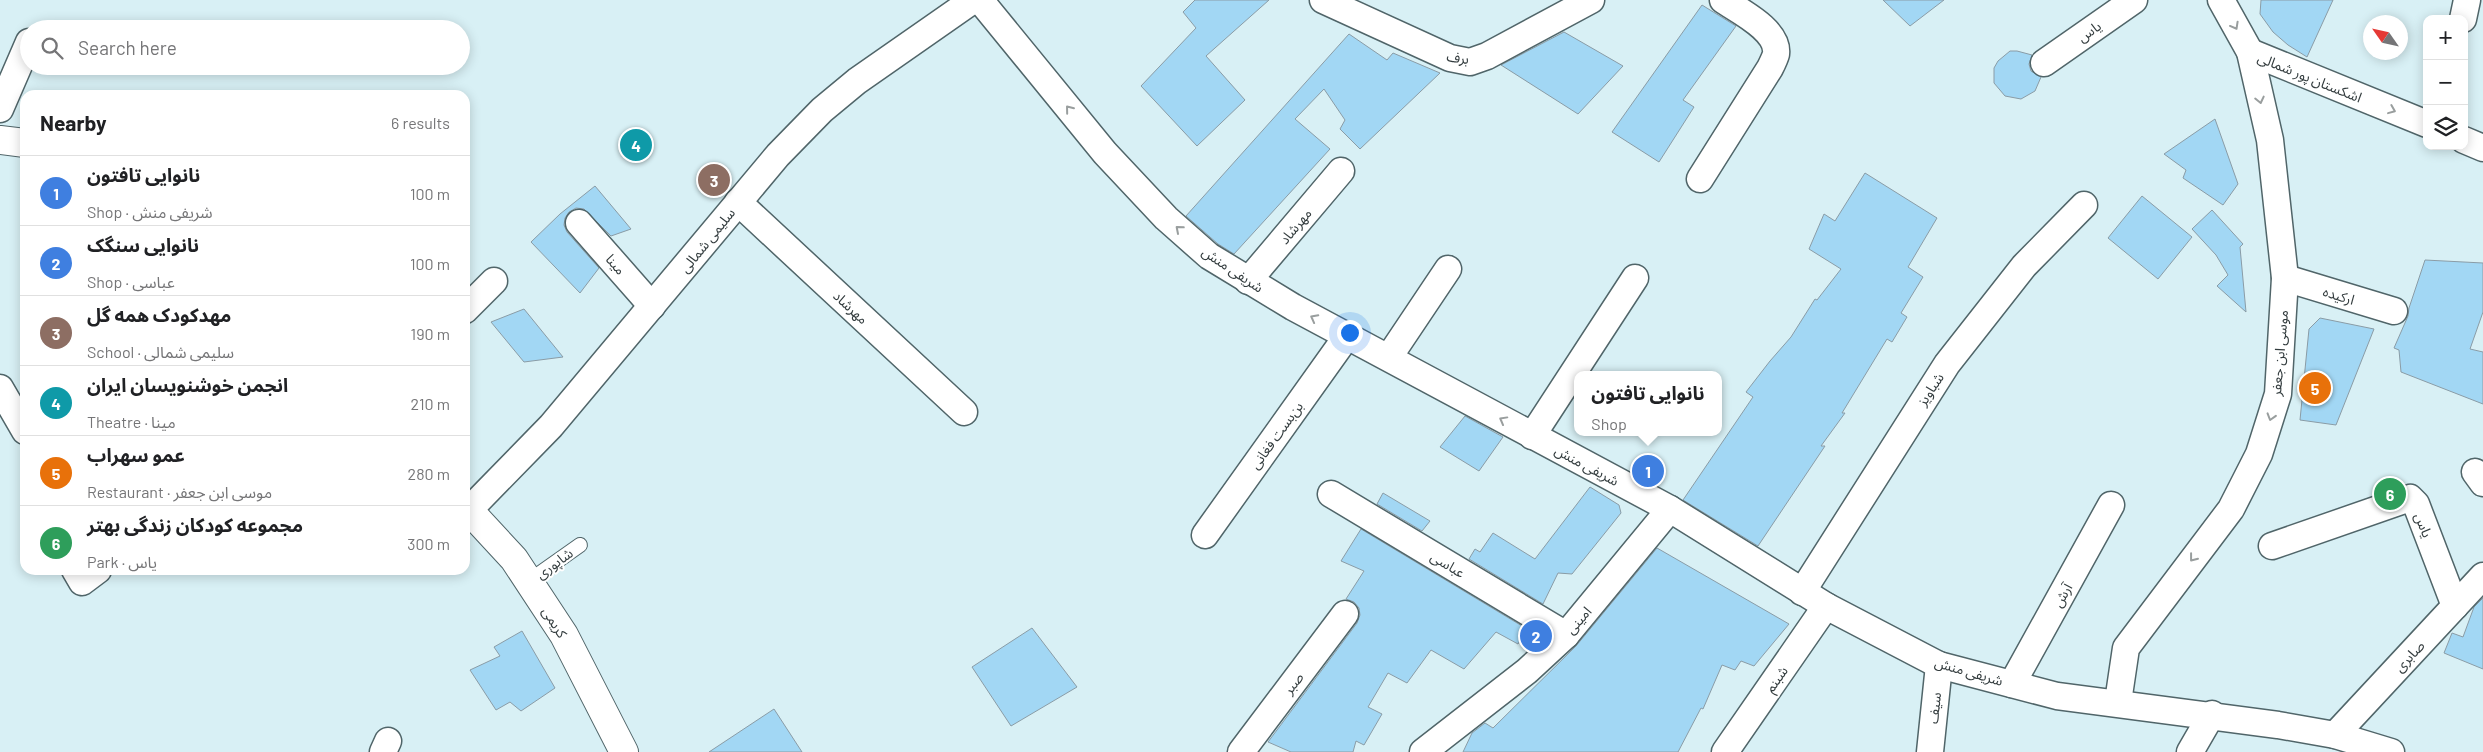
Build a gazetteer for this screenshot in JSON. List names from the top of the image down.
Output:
{
  "streets": {
    "main road": ["کریمی"],
    "street": [
      "یاس",
      "برف",
      "اشکستان پور شمالی",
      "مهرشاد",
      "سلیمی شمالی",
      "مینا",
      "شریفی منش",
      "ارکیده",
      "موسی ابن جعفر",
      "شباویز",
      "بن‌بست فغانی",
      "عباسی",
      "آرش",
      "امینی",
      "صابری",
      "شبنم",
      "صبر",
      "سیف"
    ],
    "lane": ["شاپوری"]
  },
  "crossings": [
    ["یاس", "صابری"],
    ["اشکستان پور شمالی", "موسی ابن جعفر"],
    ["مهرشاد", "سلیمی شمالی"],
    ["مهرشاد", "شریفی منش"],
    ["سلیمی شمالی", "مینا"],
    ["شریفی منش", "موسی ابن جعفر"],
    ["شریفی منش", "شباویز"],
    ["شریفی منش", "بن‌بست فغانی"],
    ["شریفی منش", "آرش"],
    ["شریفی منش", "امینی"],
    ["شریفی منش", "صابری"],
    ["شریفی منش", "شبنم"],
    ["شریفی منش", "سیف"],
    ["ارکیده", "موسی ابن جعفر"],
    ["شاپوری", "کریمی"],
    ["عباسی", "امینی"]
  ],
  "one_way": ["اشکستان پور شمالی", "شریفی منش", "موسی ابن جعفر"],
  "north": "top left",
  "page": {
    "map_buttons": ["+", "−"],
    "search": "Search here",
    "heading": ["Nearby", "6 results"],
    "pins": [
      "4",
      "3",
      "5",
      "1",
      "6",
      "2"
    ],
    "list": [
      {
        "mark": "1",
        "name": "نانوایی تافتون",
        "note": "Shop · شریفی منش",
        "value": "100 m"
      },
      {
        "mark": "2",
        "name": "نانوایی سنگک",
        "note": "Shop · عباسی",
        "value": "100 m"
      },
      {
        "mark": "3",
        "name": "مهدکودک همه گل",
        "note": "School · سلیمی شمالی",
        "value": "190 m"
      },
      {
        "mark": "4",
        "name": "انجمن خوشنویسان ایران",
        "note": "Theatre · مینا",
        "value": "210 m"
      },
      {
        "mark": "5",
        "name": "عمو سهراب",
        "note": "Restaurant · موسی ابن جعفر",
        "value": "280 m"
      },
      {
        "mark": "6",
        "name": "مجموعه کودکان زندگی بهتر",
        "note": "Park · یاس",
        "value": "300 m"
      }
    ],
    "popup": ["نانوایی تافتون", "Shop"]
  }
}
